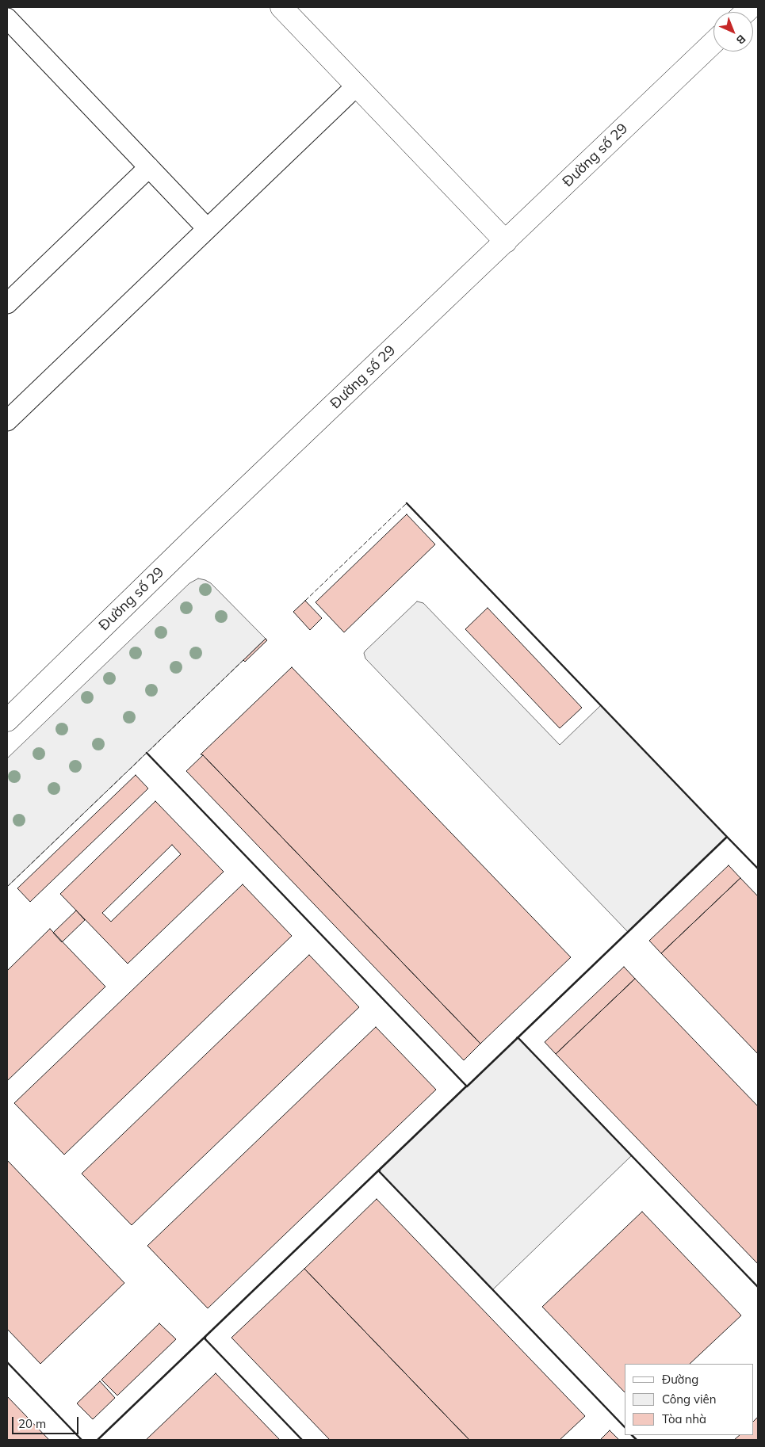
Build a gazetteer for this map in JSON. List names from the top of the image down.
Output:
{
  "streets": {
    "street": ["Đường số 29"]
  },
  "legend": ["Đường", "Công viên", "Tòa nhà"],
  "scale_bar": "20 m",
  "north": "bottom right"
}
